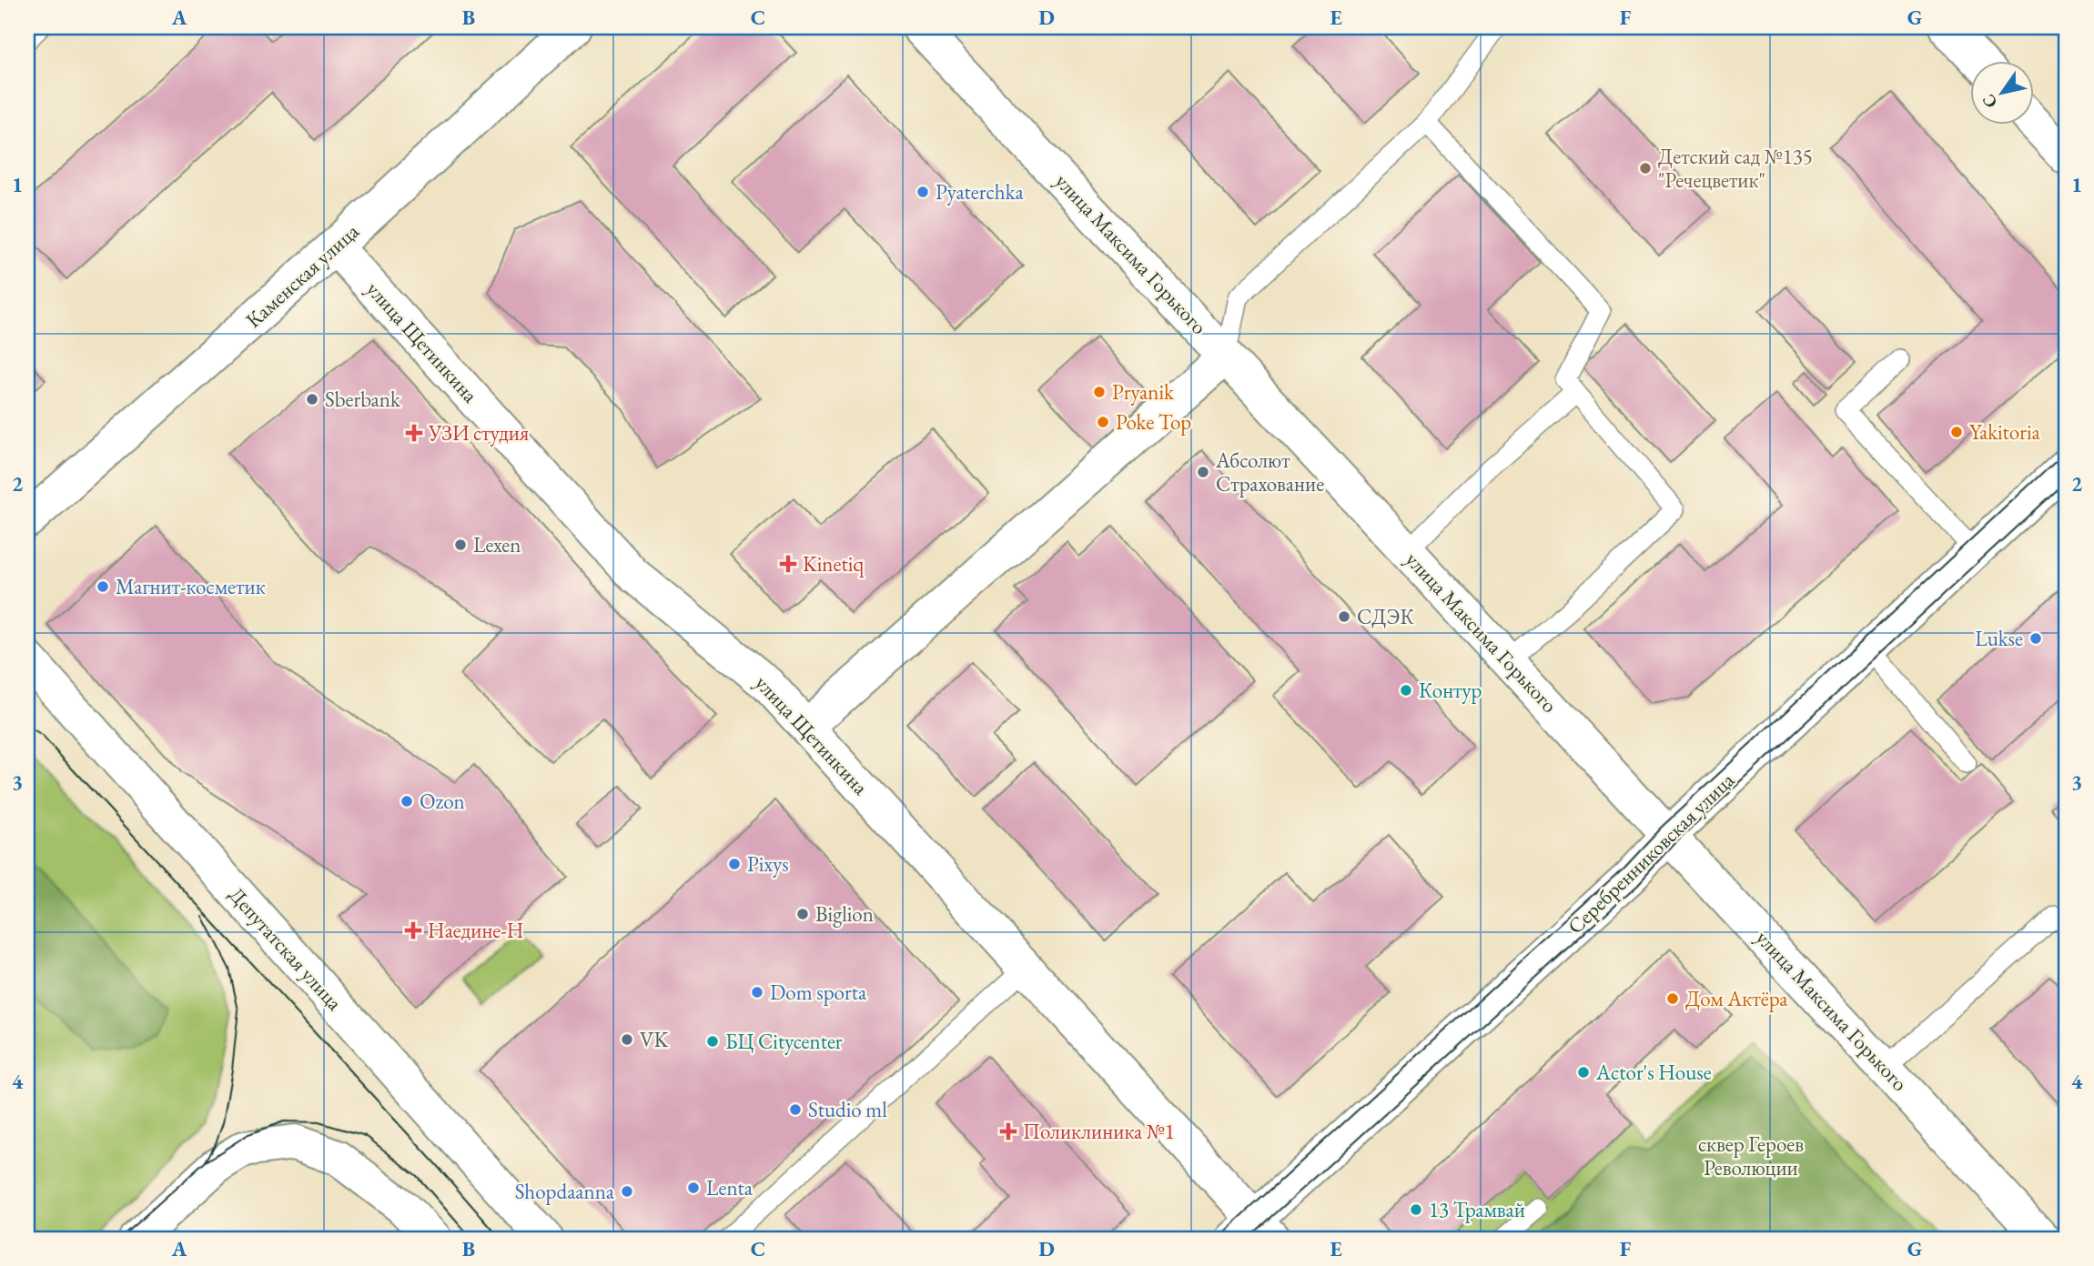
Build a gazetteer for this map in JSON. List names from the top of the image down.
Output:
{
  "streets": {
    "street": [
      "улица Максима Горького",
      "Каменская улица",
      "улица Щетинкина",
      "Серебренниковская улица",
      "Депутатская улица"
    ]
  },
  "crossings": [
    ["улица Максима Горького", "Серебренниковская улица"],
    ["Каменская улица", "улица Щетинкина"],
    ["улица Щетинкина", "Серебренниковская улица"]
  ],
  "parks": ["сквер Героев Революции"],
  "places": {
    "other": [
      "Детский сад №135 \"Речецветик\"",
      "Pyaterchka",
      "Pryanik",
      "Sberbank",
      "Poke Top",
      "Yakitoria",
      "Абсолют Страхование",
      "Lexen",
      "Магнит-косметик",
      "СДЭК",
      "Lukse",
      "Контур",
      "Ozon",
      "Pixys",
      "Biglion",
      "Dom sporta",
      "Дом Актёра",
      "VK",
      "БЦ Citycenter",
      "Actor's House",
      "Studio ml",
      "Lenta",
      "Shopdaanna",
      "13 Трамвай"
    ],
    "health": [
      "УЗИ студия",
      "Kinetiq",
      "Наедине-Н",
      "Поликлиника №1"
    ]
  },
  "north": "bottom left",
  "grid": {
    "columns": [
      "A",
      "B",
      "C",
      "D",
      "E",
      "F",
      "G"
    ],
    "rows": [
      "1",
      "2",
      "3",
      "4"
    ]
  }
}
